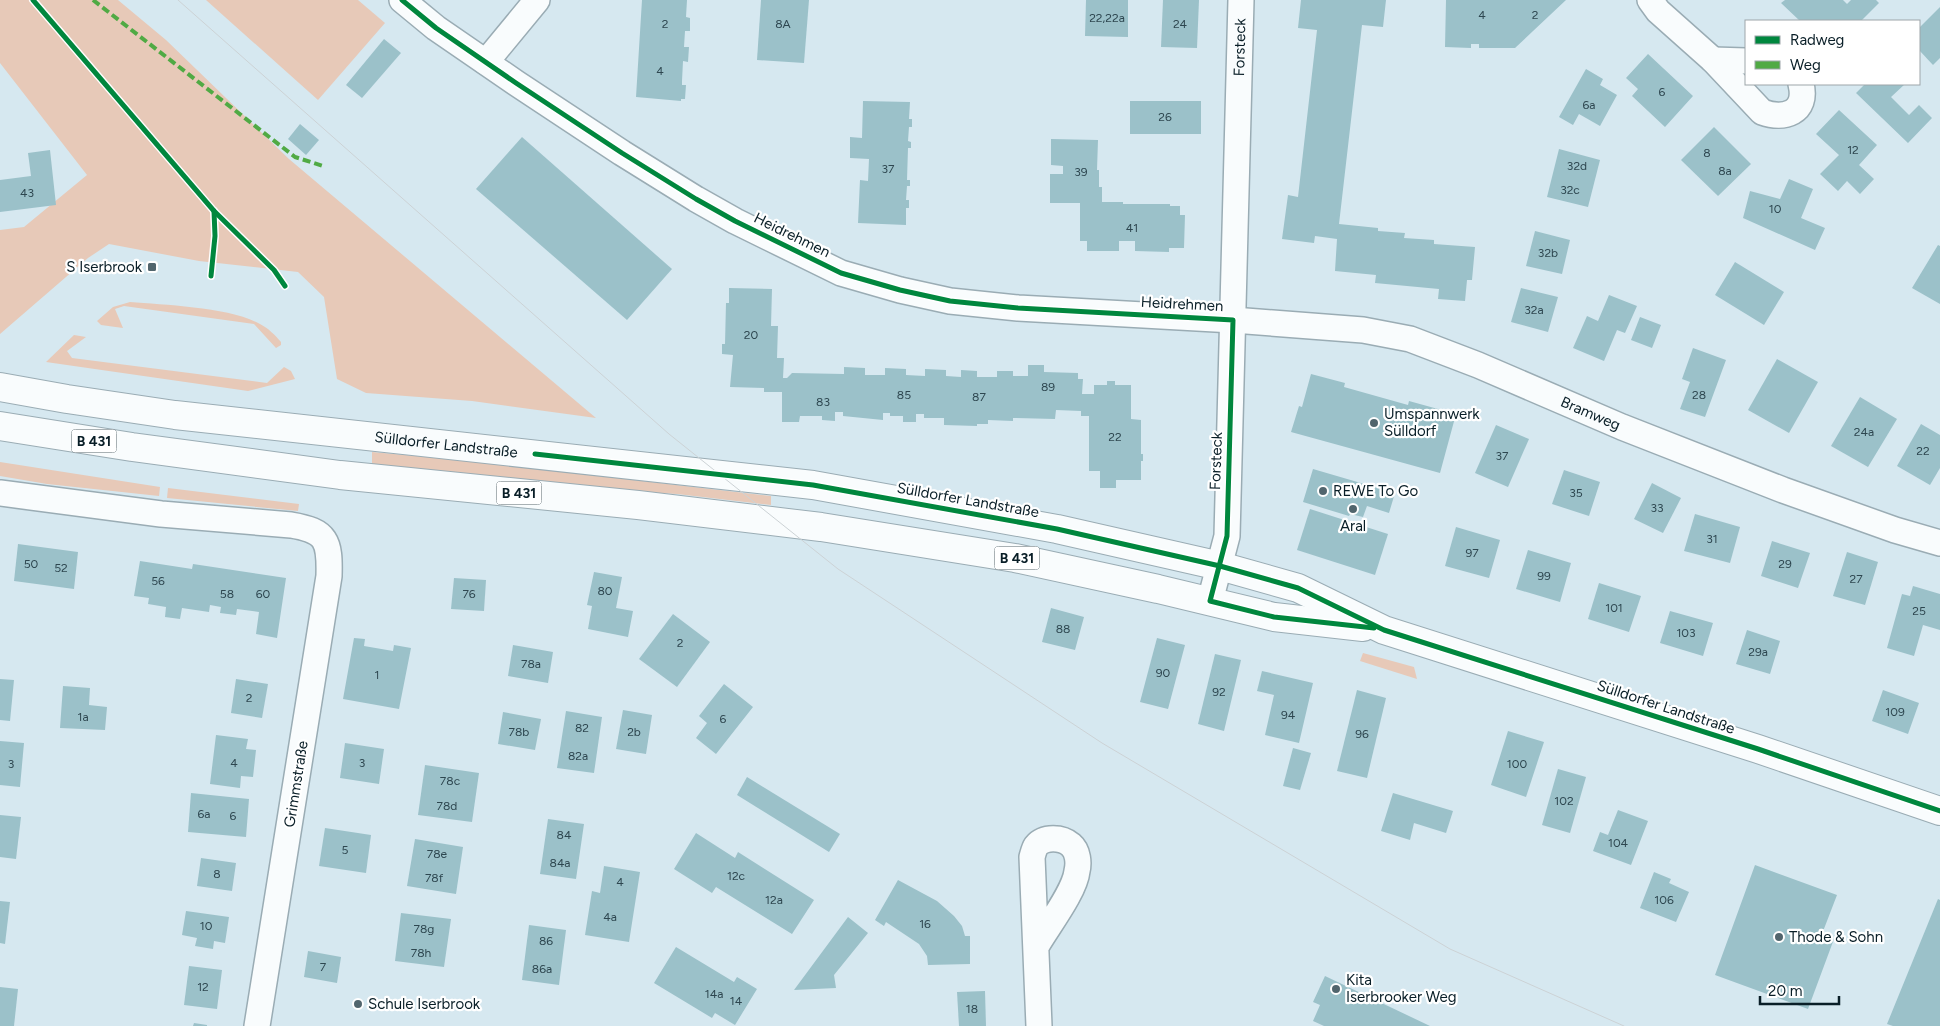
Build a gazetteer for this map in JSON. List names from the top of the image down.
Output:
{
  "streets": {
    "main road": ["B 431", "Sülldorfer Landstraße"],
    "street": [
      "Forsteck",
      "Heidrehmen",
      "Bramweg",
      "Grimmstraße"
    ]
  },
  "crossings": [
    ["Forsteck", "Heidrehmen"],
    ["Forsteck", "Bramweg"],
    ["Forsteck", "Sülldorfer Landstraße"],
    ["Heidrehmen", "Bramweg"]
  ],
  "places": {
    "transit": ["S Iserbrook"],
    "other": [
      "Umspannwerk Sülldorf",
      "REWE To Go",
      "Aral",
      "Thode & Sohn",
      "Kita Iserbrooker Weg",
      "Schule Iserbrook"
    ]
  },
  "house_numbers": [
    "4",
    "2",
    "22,22a",
    "2",
    "8A",
    "24",
    "4",
    "6",
    "6a",
    "26",
    "12",
    "8",
    "32d",
    "37",
    "8a",
    "39",
    "32c",
    "43",
    "10",
    "41",
    "32b",
    "32a",
    "20",
    "89",
    "85",
    "28",
    "87",
    "83",
    "24a",
    "22",
    "22",
    "37",
    "35",
    "33",
    "31",
    "97",
    "50",
    "29",
    "52",
    "99",
    "27",
    "56",
    "80",
    "58",
    "60",
    "76",
    "101",
    "25",
    "88",
    "103",
    "2",
    "29a",
    "78a",
    "90",
    "1",
    "92",
    "2",
    "109",
    "94",
    "1a",
    "6",
    "82",
    "78b",
    "2b",
    "96",
    "82a",
    "4",
    "3",
    "3",
    "100",
    "78c",
    "102",
    "78d",
    "6a",
    "6",
    "84",
    "104",
    "5",
    "78e",
    "84a",
    "8",
    "12c",
    "78f",
    "4",
    "12a",
    "106",
    "4a",
    "16",
    "10",
    "78g",
    "86",
    "78h",
    "7",
    "86a",
    "12",
    "14a",
    "14",
    "18"
  ],
  "legend": ["Radweg", "Weg"],
  "scale_bar": "20 m"
}
